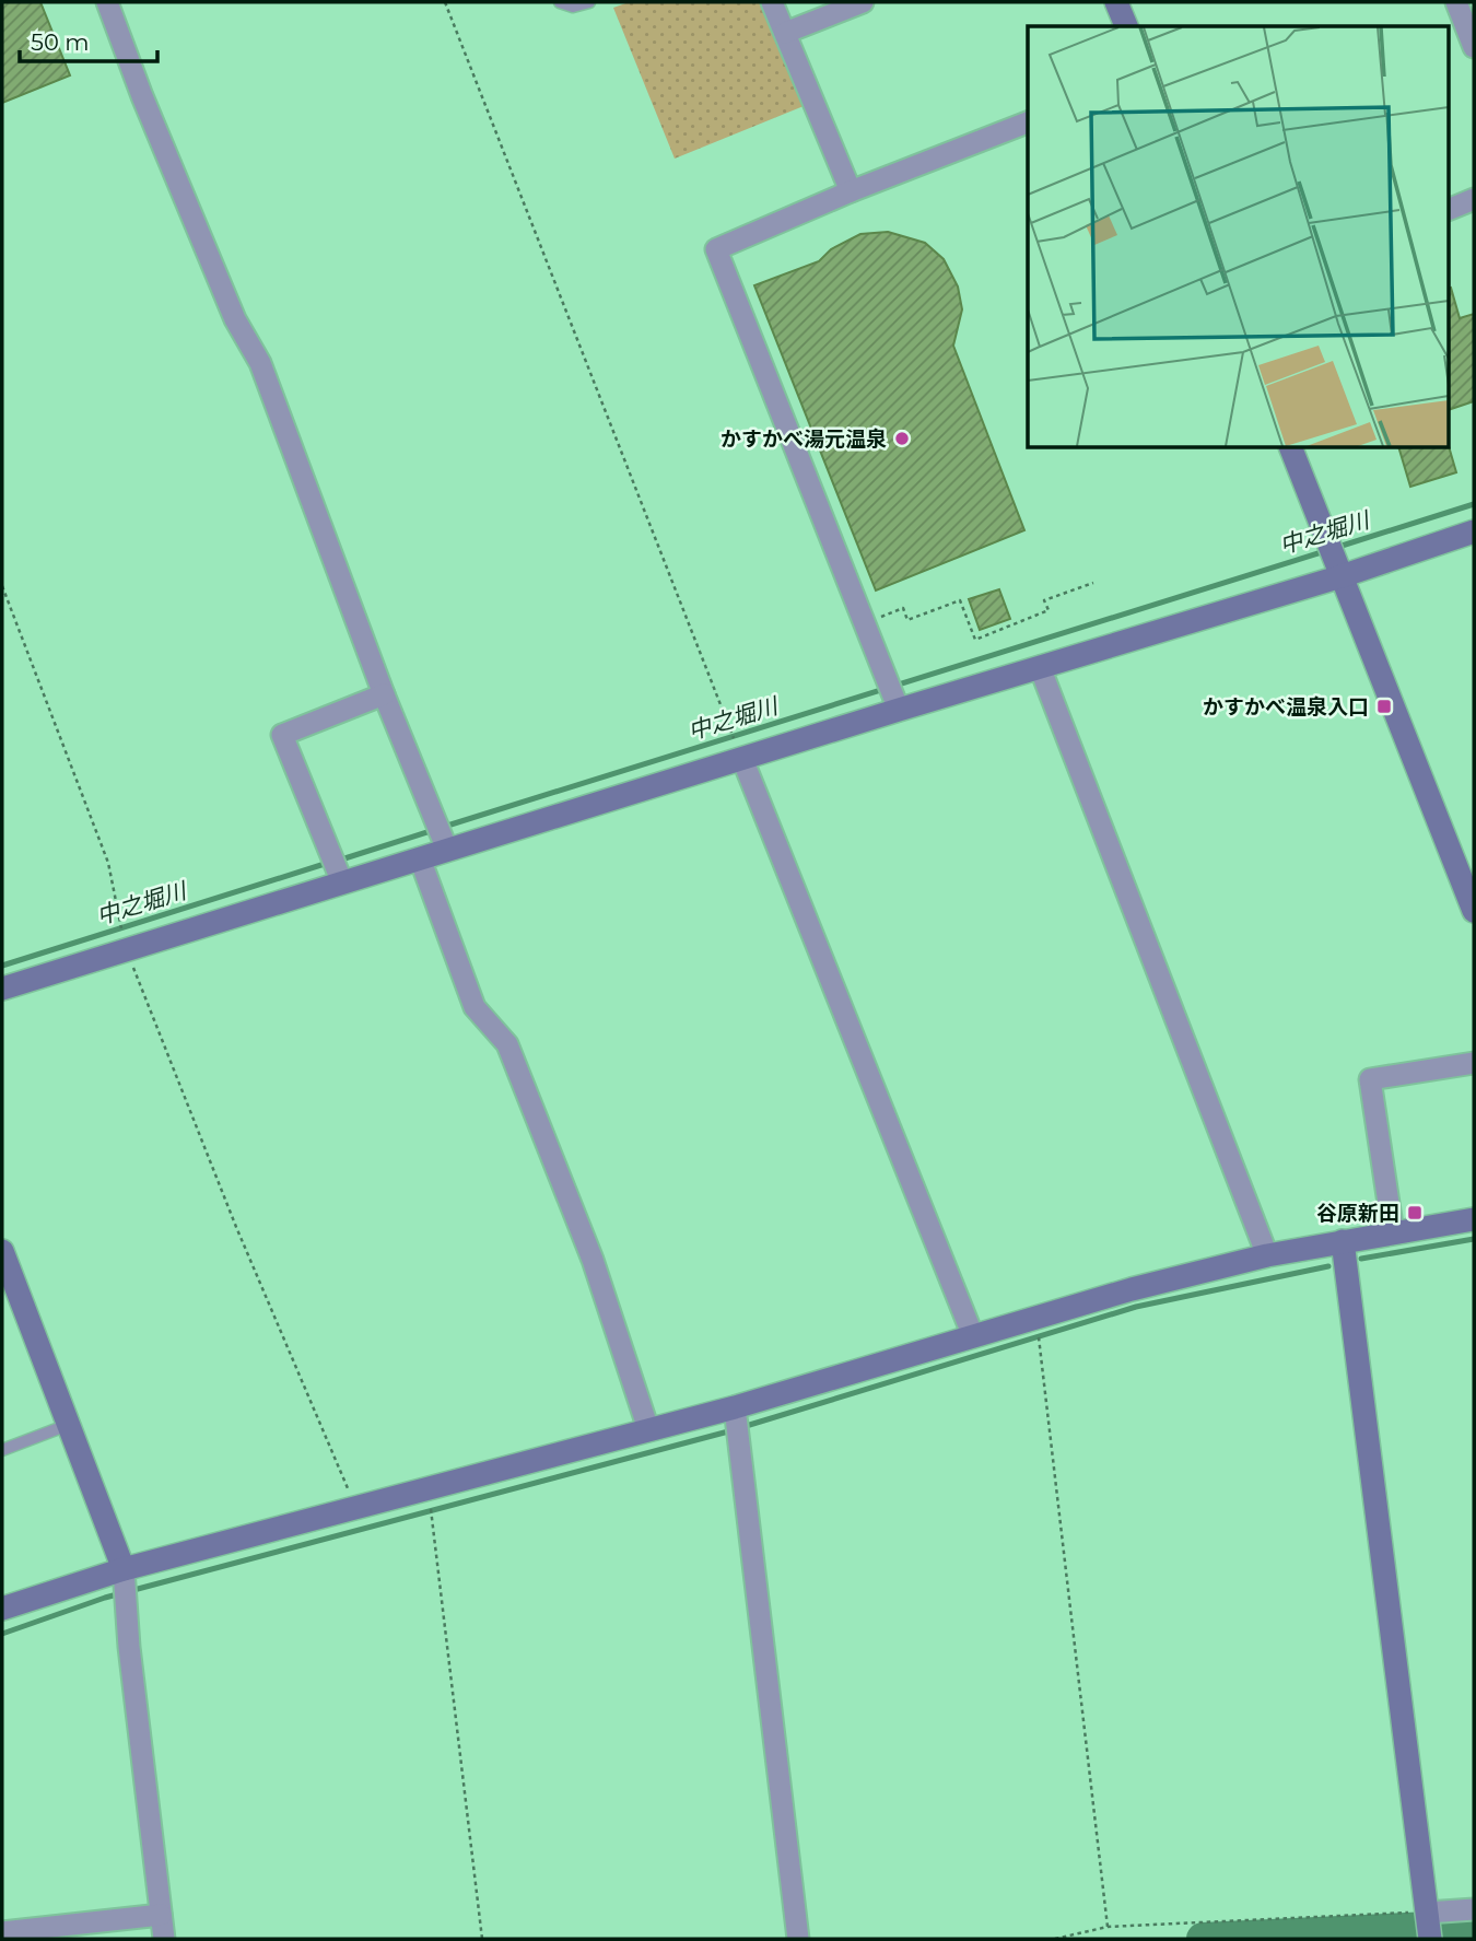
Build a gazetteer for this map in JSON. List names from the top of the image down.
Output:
{
  "water": ["中之堀川"],
  "places": {
    "other": ["かすかべ湯元温泉"],
    "transit": ["かすかべ温泉入口", "谷原新田"]
  },
  "scale_bar": "50 m"
}
